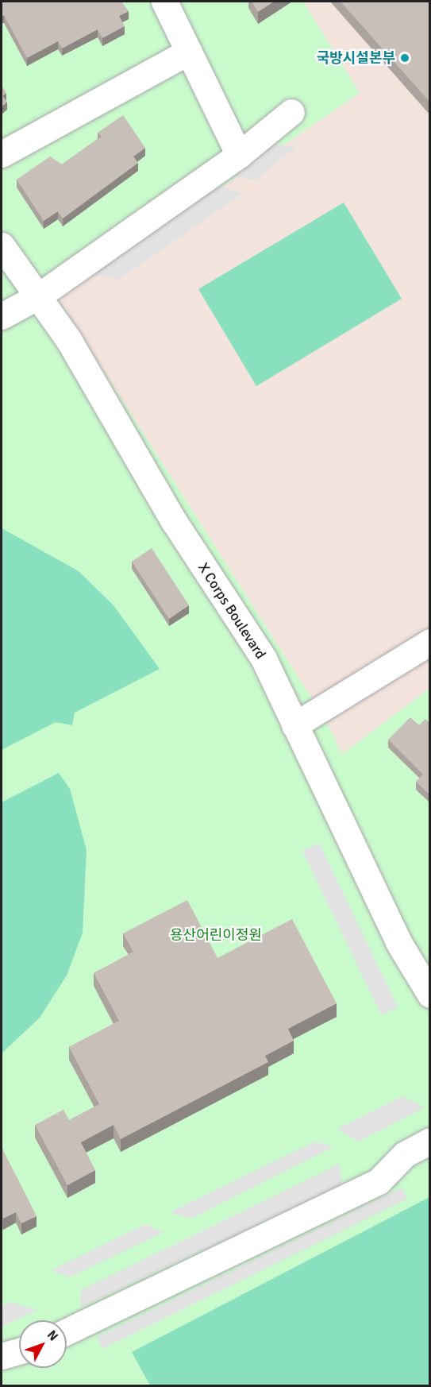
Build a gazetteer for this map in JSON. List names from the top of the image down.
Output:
{
  "streets": {
    "lane": ["X Corps Boulevard"]
  },
  "parks": ["용산어린이정원"],
  "places": ["국방시설본부"],
  "north": "top right"
}
